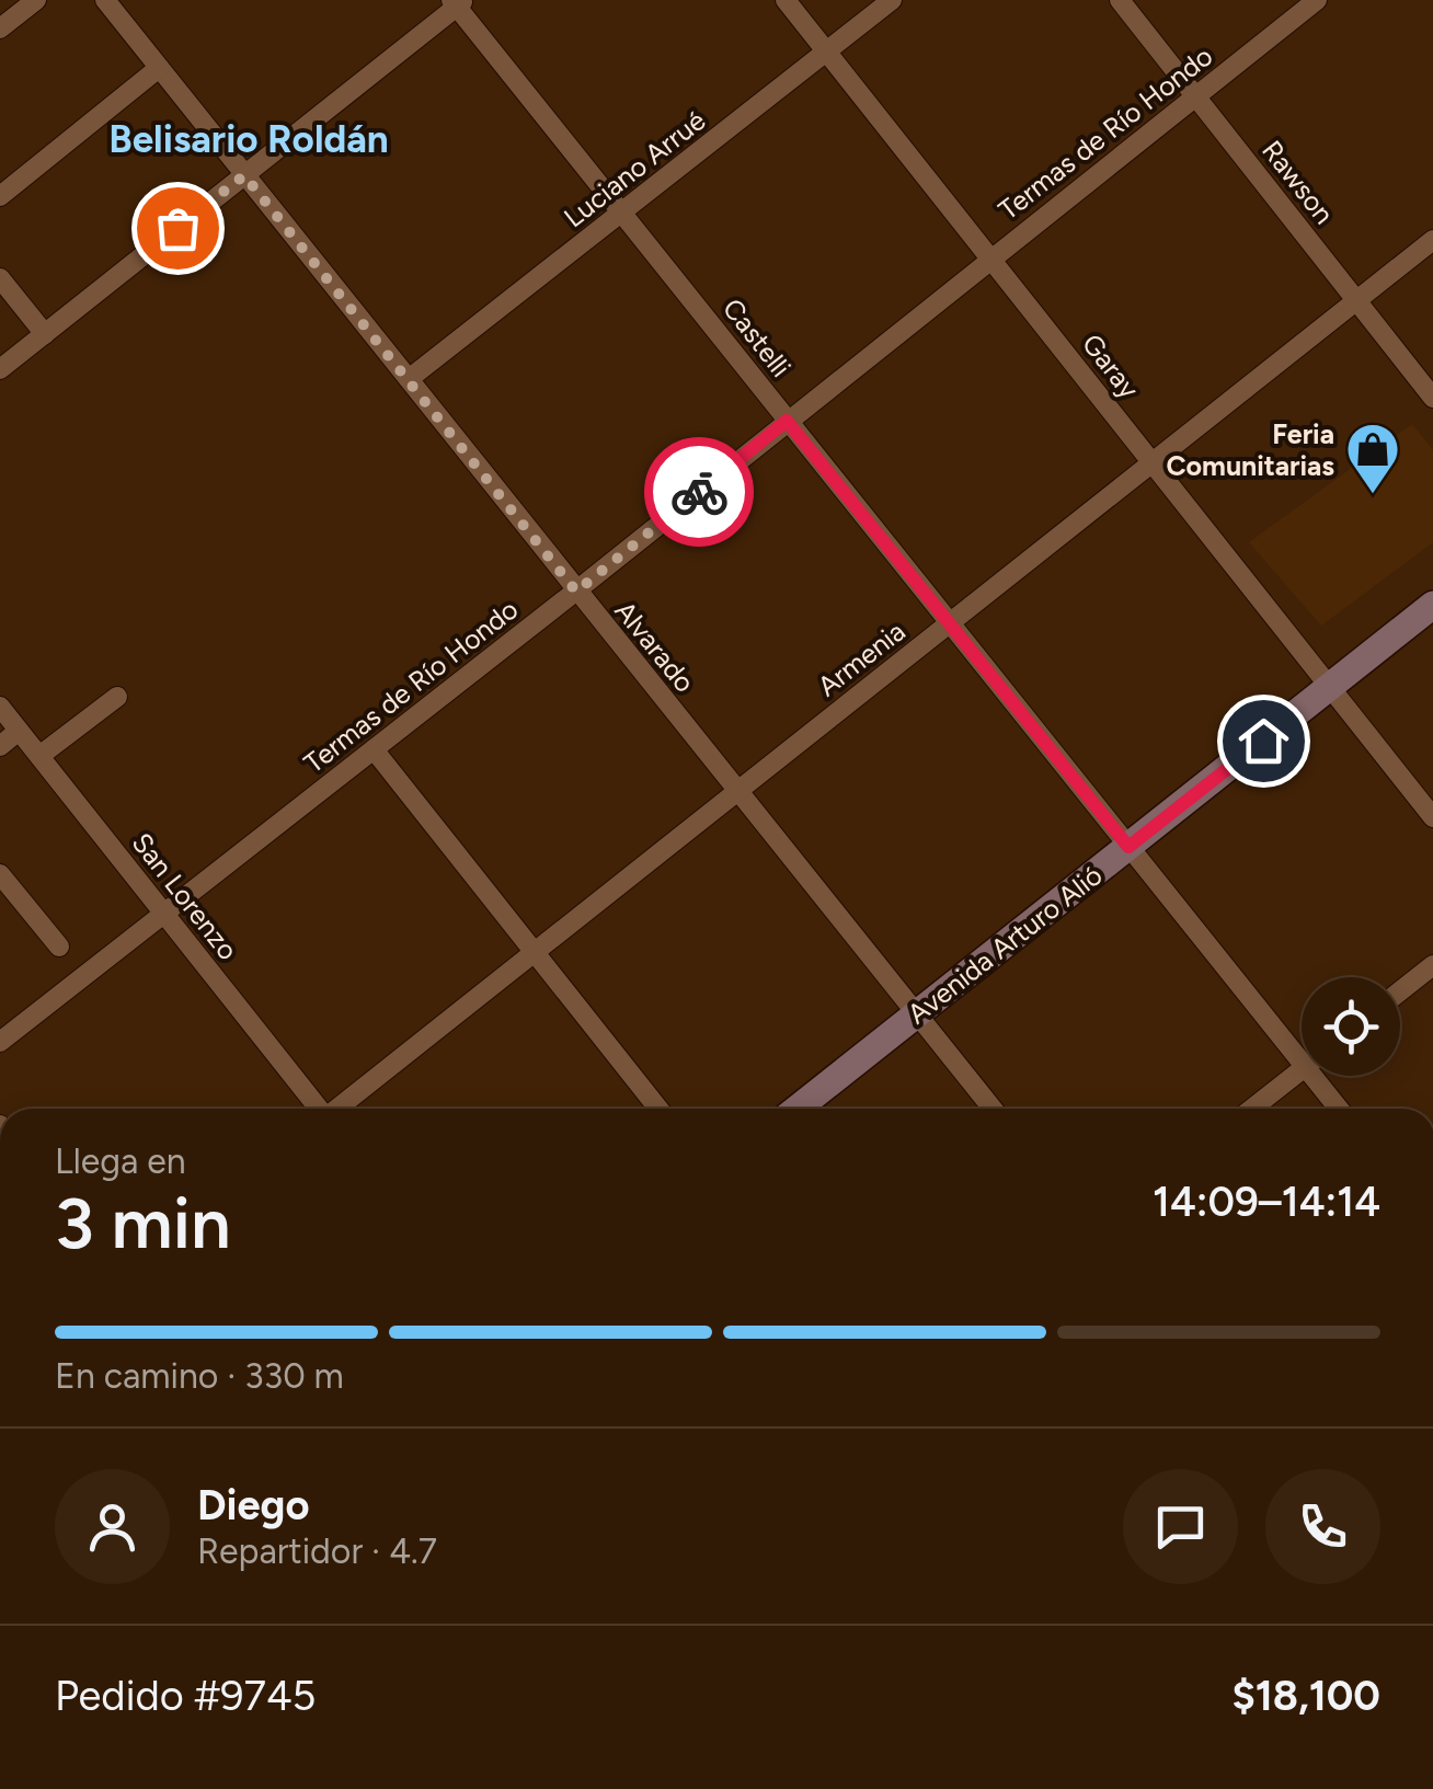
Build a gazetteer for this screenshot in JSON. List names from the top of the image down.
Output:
{
  "streets": {
    "main road": ["Avenida Arturo Alió"],
    "street": [
      "Termas de Río Hondo",
      "Luciano Arrué",
      "Rawson",
      "Castelli",
      "Garay",
      "Alvarado",
      "Armenia",
      "San Lorenzo"
    ]
  },
  "crossings": [
    ["Termas de Río Hondo", "Rawson"],
    ["Termas de Río Hondo", "Castelli"],
    ["Termas de Río Hondo", "Garay"],
    ["Termas de Río Hondo", "Alvarado"],
    ["Termas de Río Hondo", "San Lorenzo"],
    ["Luciano Arrué", "Castelli"],
    ["Luciano Arrué", "Garay"],
    ["Luciano Arrué", "Alvarado"],
    ["Rawson", "Armenia"],
    ["Castelli", "Armenia"],
    ["Castelli", "Avenida Arturo Alió"],
    ["Garay", "Armenia"],
    ["Garay", "Avenida Arturo Alió"],
    ["Alvarado", "Armenia"],
    ["Alvarado", "Avenida Arturo Alió"]
  ],
  "districts": ["Belisario Roldán"],
  "places": {
    "shop": ["Feria Comunitarias"]
  },
  "page": {
    "heading": ["3 min", "Llega en", "14:09–14:14"],
    "panel": [
      "Diego",
      "Repartidor · 4.7",
      "Pedido #9745",
      "$18,100"
    ],
    "bar": "En camino · 330 m"
  }
}
